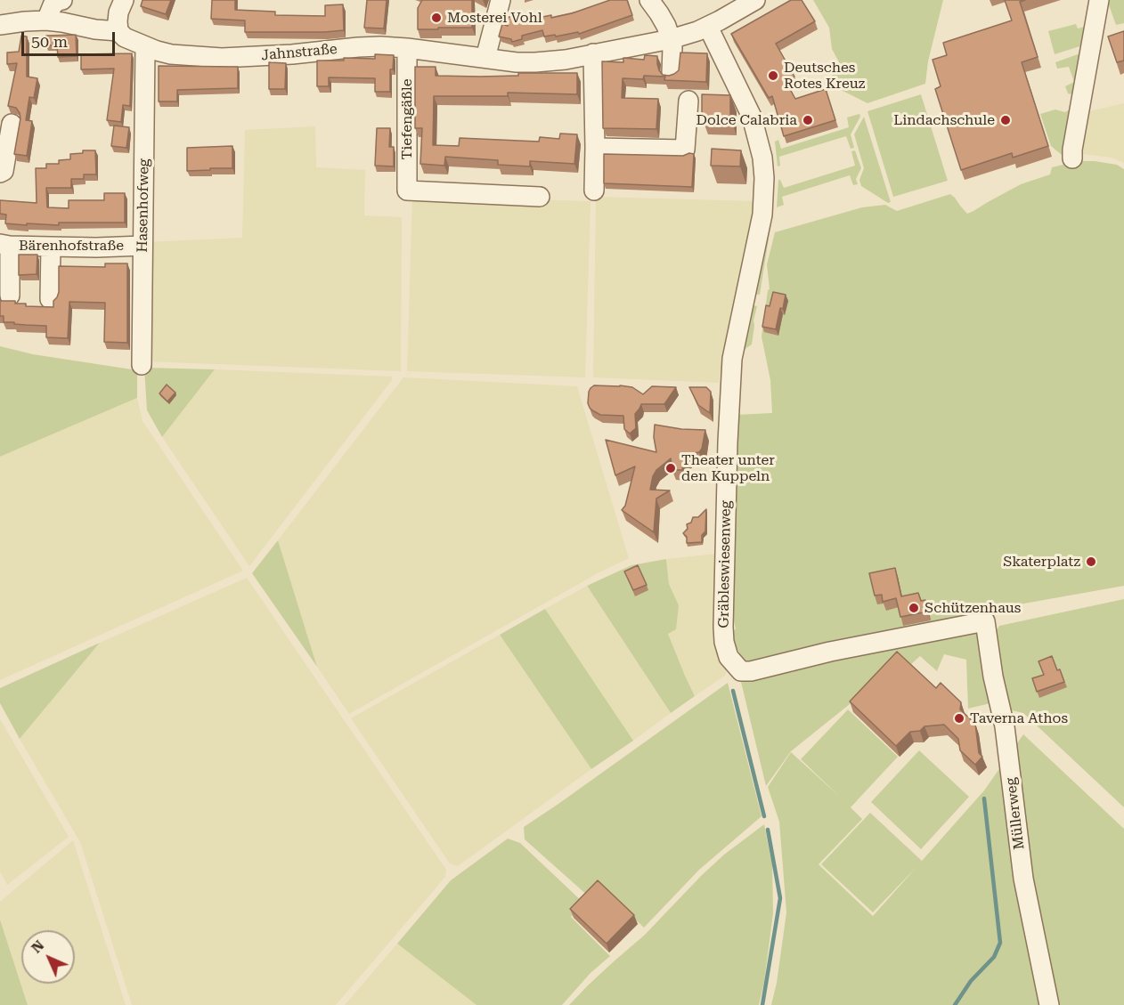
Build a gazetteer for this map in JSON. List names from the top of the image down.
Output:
{
  "streets": {
    "street": [
      "Jahnstraße",
      "Tiefengäßle",
      "Hasenhofweg",
      "Bärenhofstraße",
      "Gräbleswiesenweg",
      "Müllerweg"
    ]
  },
  "crossings": [
    ["Jahnstraße", "Tiefengäßle"],
    ["Jahnstraße", "Hasenhofweg"],
    ["Jahnstraße", "Gräbleswiesenweg"],
    ["Hasenhofweg", "Bärenhofstraße"],
    ["Gräbleswiesenweg", "Müllerweg"]
  ],
  "places": [
    "Mosterei Vohl",
    "Deutsches Rotes Kreuz",
    "Dolce Calabria",
    "Lindachschule",
    "Theater unter den Kuppeln",
    "Skaterplatz",
    "Schützenhaus",
    "Taverna Athos"
  ],
  "scale_bar": "50 m",
  "north": "top left"
}
